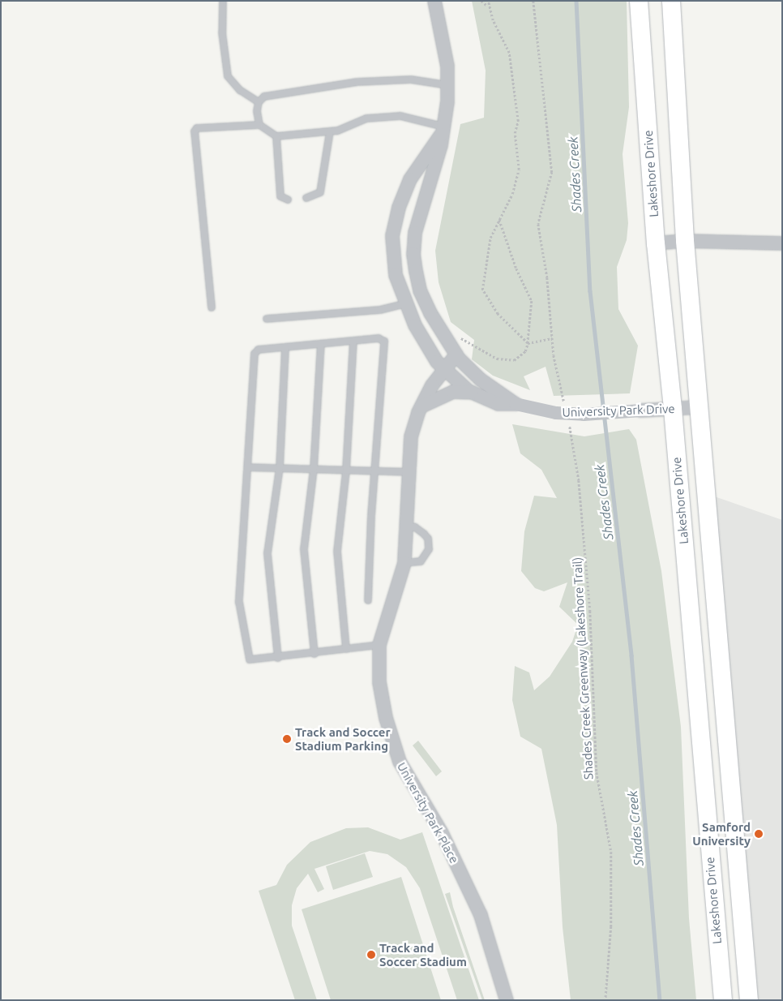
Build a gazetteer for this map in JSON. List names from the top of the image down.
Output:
{
  "streets": {
    "main road": ["Lakeshore Drive"],
    "street": ["University Park Drive", "University Park Place"],
    "path": ["Shades Creek Greenway (Lakeshore Trail)"]
  },
  "crossings": [
    ["Lakeshore Drive", "University Park Drive"],
    ["University Park Drive", "University Park Place"]
  ],
  "water": ["Shades Creek"],
  "places": ["Track and Soccer Stadium Parking", "Samford University", "Track and Soccer Stadium"]
}
